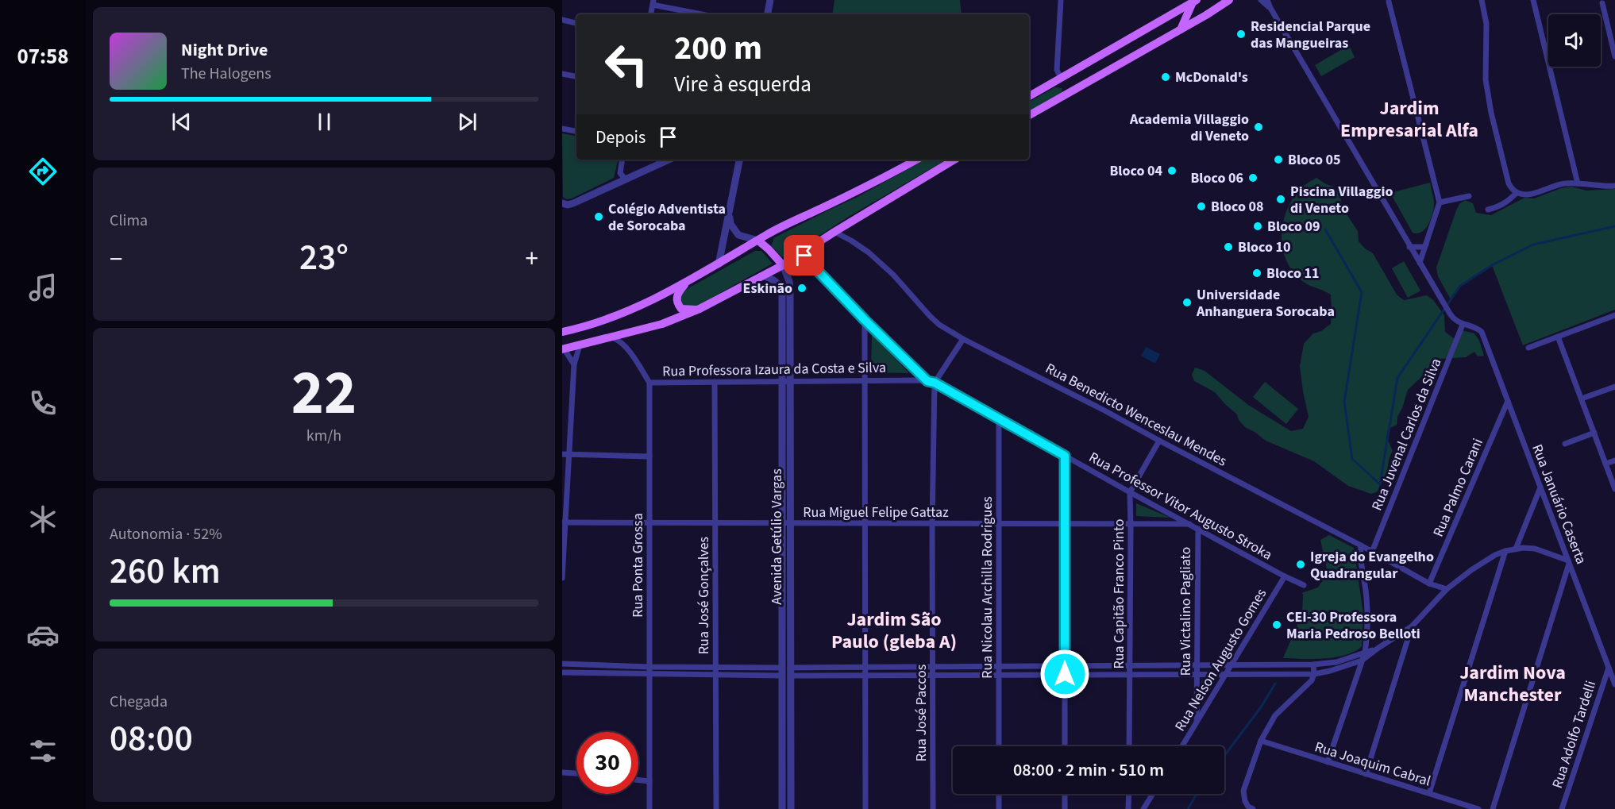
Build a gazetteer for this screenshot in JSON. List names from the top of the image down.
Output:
{
  "streets": {
    "street": [
      "Rua Professora Izaura da Costa e Silva",
      "Rua Benedicto Wenceslau Mendes",
      "Rua Juvenal Carlos da Silva",
      "Rua Palmo Carani",
      "Rua Januário Caserta",
      "Rua Professor Vitor Augusto Stroka",
      "Rua Miguel Felipe Gattaz",
      "Avenida Getúlio Vargas",
      "Rua Ponta Grossa",
      "Rua Nicolau Archilla Rodrigues",
      "Rua Capitão Franco Pinto",
      "Rua José Gonçalves",
      "Rua Victalino Pagliato",
      "Rua Nelson Augusto Gomes",
      "Rua José Paccos",
      "Rua Adolfo Tardelli",
      "Rua Joaquim Cabral"
    ]
  },
  "crossings": [
    ["Rua Professora Izaura da Costa e Silva", "Rua Professor Vitor Augusto Stroka"],
    ["Rua Professora Izaura da Costa e Silva", "Avenida Getúlio Vargas"],
    ["Rua Professora Izaura da Costa e Silva", "Rua Ponta Grossa"],
    ["Rua Professora Izaura da Costa e Silva", "Rua José Gonçalves"],
    ["Rua Benedicto Wenceslau Mendes", "Rua Juvenal Carlos da Silva"],
    ["Rua Benedicto Wenceslau Mendes", "Rua Palmo Carani"],
    ["Rua Juvenal Carlos da Silva", "Rua Januário Caserta"],
    ["Rua Palmo Carani", "Rua Januário Caserta"],
    ["Rua Januário Caserta", "Rua Adolfo Tardelli"],
    ["Rua Professor Vitor Augusto Stroka", "Rua Miguel Felipe Gattaz"],
    ["Rua Professor Vitor Augusto Stroka", "Rua Nicolau Archilla Rodrigues"],
    ["Rua Professor Vitor Augusto Stroka", "Rua Capitão Franco Pinto"],
    ["Rua Professor Vitor Augusto Stroka", "Rua Victalino Pagliato"],
    ["Rua Professor Vitor Augusto Stroka", "Rua Nelson Augusto Gomes"],
    ["Rua Professor Vitor Augusto Stroka", "Rua José Paccos"],
    ["Rua Miguel Felipe Gattaz", "Avenida Getúlio Vargas"],
    ["Rua Miguel Felipe Gattaz", "Rua Ponta Grossa"],
    ["Rua Miguel Felipe Gattaz", "Rua Nicolau Archilla Rodrigues"],
    ["Rua Miguel Felipe Gattaz", "Rua Capitão Franco Pinto"],
    ["Rua Miguel Felipe Gattaz", "Rua José Gonçalves"],
    ["Rua Miguel Felipe Gattaz", "Rua José Paccos"],
    ["Rua Victalino Pagliato", "Rua Nelson Augusto Gomes"]
  ],
  "districts": ["Jardim Empresarial Alfa", "Jardim São Paulo (gleba A)", "Jardim Nova Manchester"],
  "places": [
    "Residencial Parque das Mangueiras",
    "McDonald's",
    "Academia Villaggio di Veneto",
    "Bloco 05",
    "Bloco 04",
    "Bloco 06",
    "Piscina Villaggio di Veneto",
    "Bloco 08",
    "Colégio Adventista de Sorocaba",
    "Bloco 09",
    "Bloco 10",
    "Bloco 11",
    "Eskinão",
    "Universidade Anhanguera Sorocaba",
    "Igreja do Evangelho Quadrangular",
    "CEI-30 Professora Maria Pedroso Belloti"
  ],
  "page": {
    "tabs": "07:58",
    "turn": ["200 m", "Vire à esquerda"],
    "song": ["Night Drive", "The Halogens"],
    "then": "Depois",
    "tile": [
      "Clima",
      ["22", "km/h"],
      ["Autonomia · 52%", "260 km"],
      ["Chegada", "08:00"]
    ],
    "heat": ["−", "23°", "+"],
    "limit": "30",
    "trip": "08:00 · 2 min · 510 m"
  }
}
